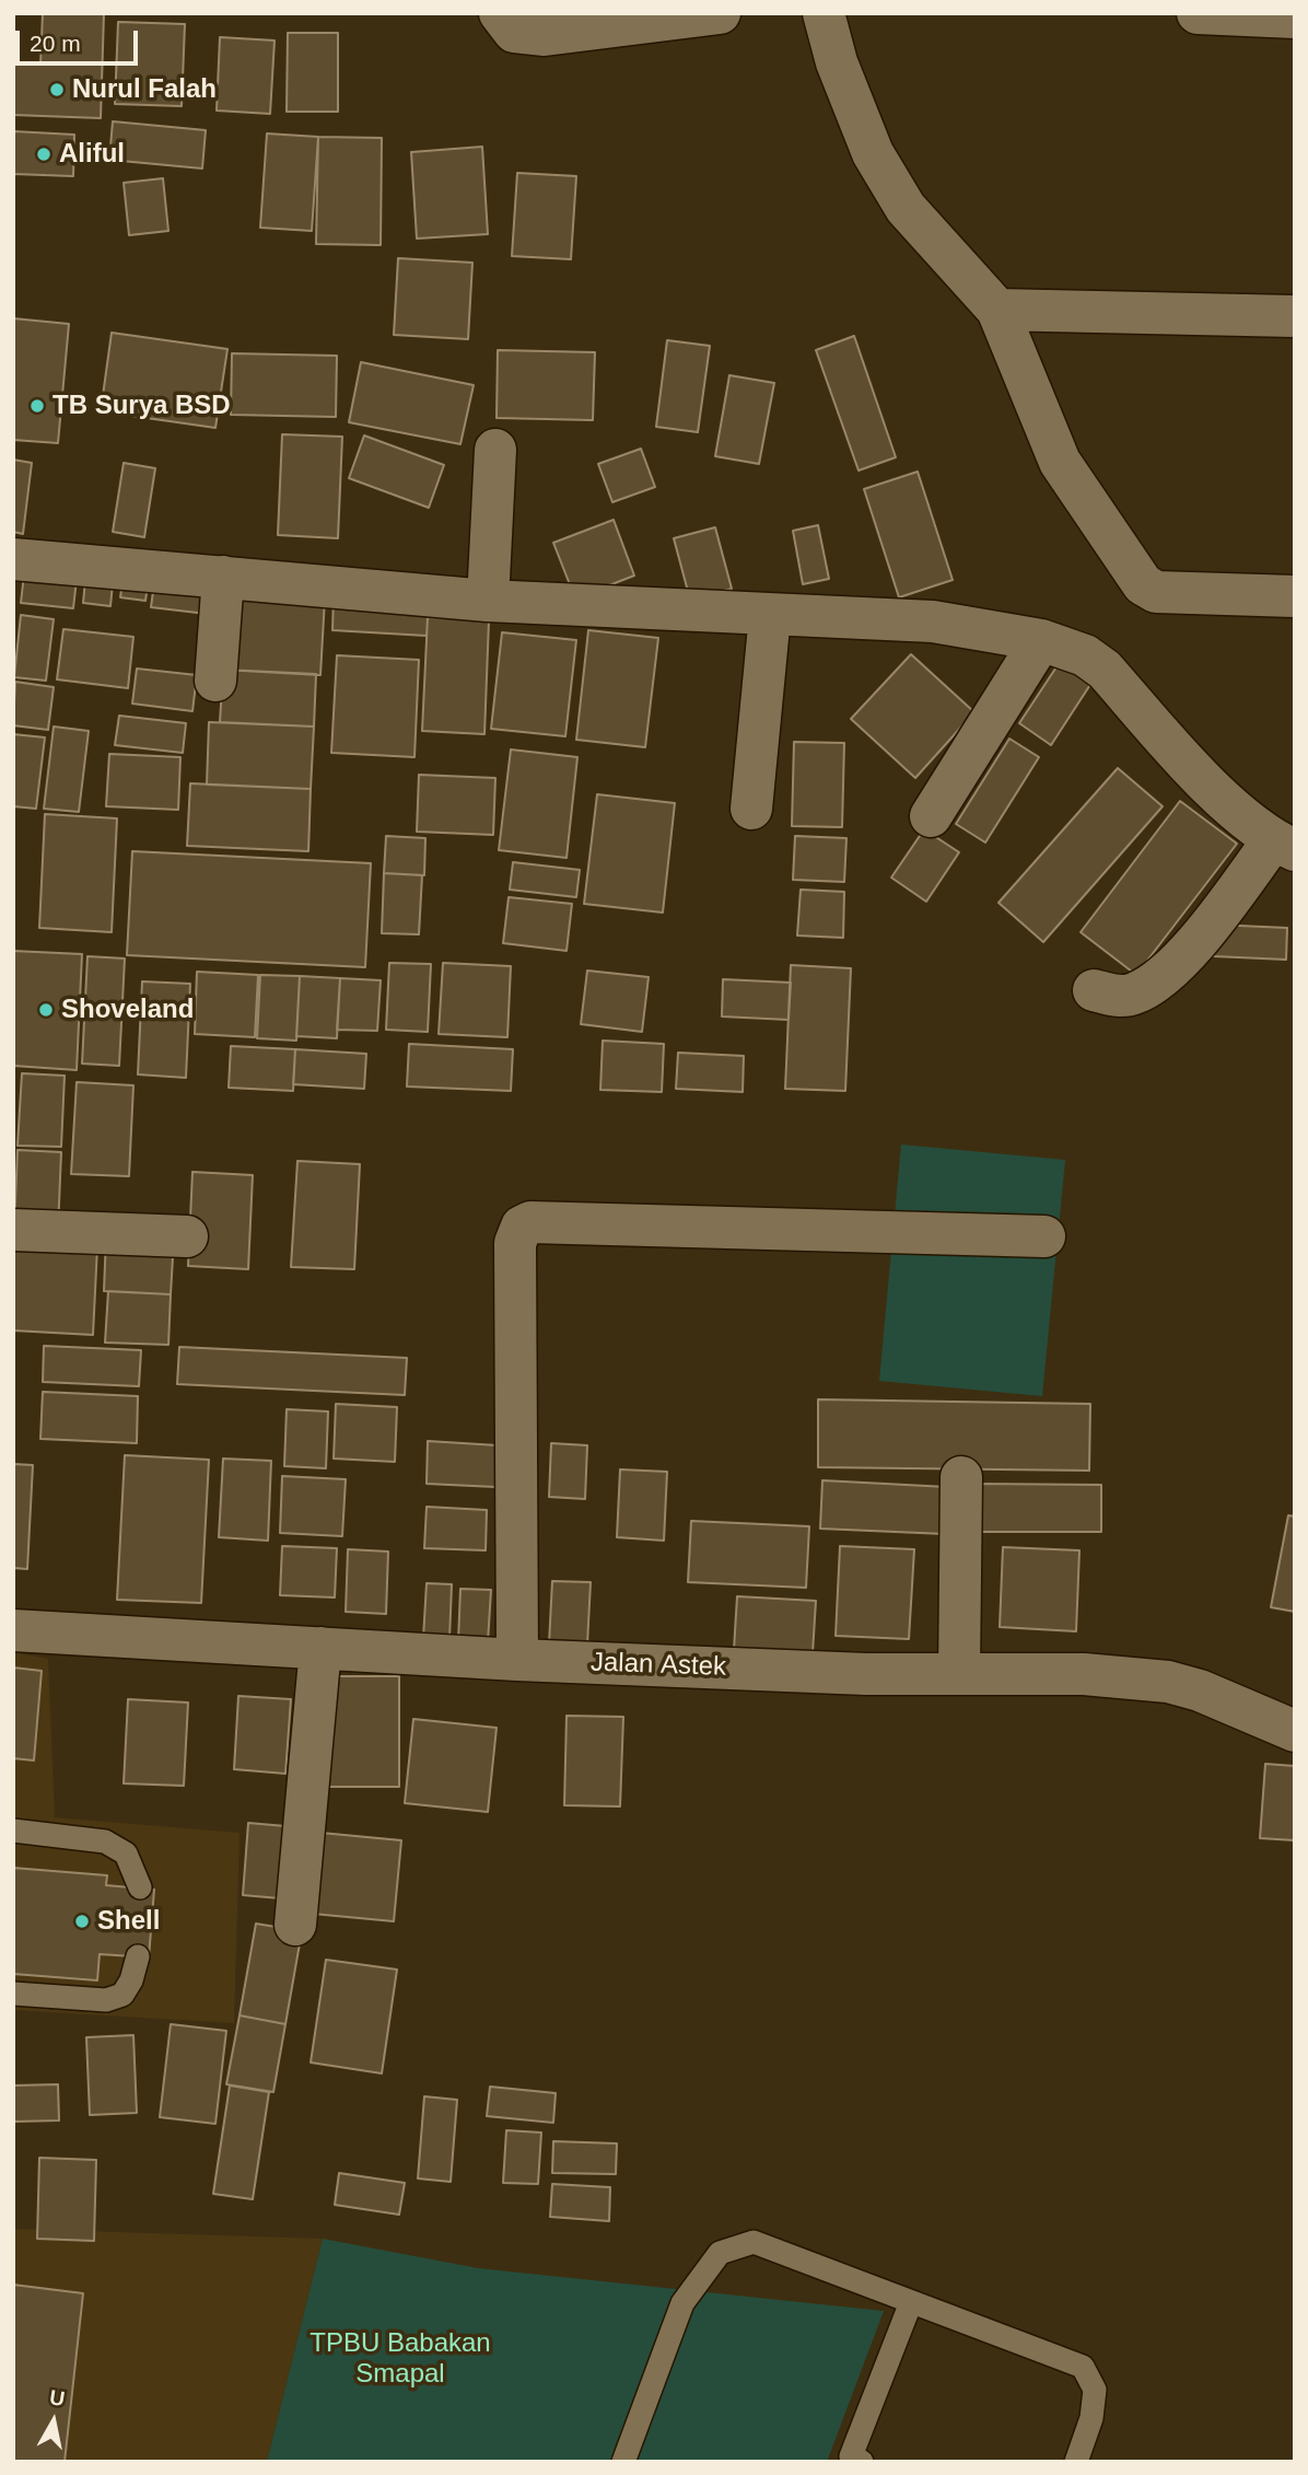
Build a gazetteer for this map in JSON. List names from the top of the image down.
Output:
{
  "streets": {
    "street": ["Jalan Astek"]
  },
  "parks": ["TPBU Babakan Smapal"],
  "places": [
    "Nurul Falah",
    "Aliful",
    "TB Surya BSD",
    "Shoveland",
    "Shell"
  ],
  "scale_bar": "20 m",
  "north": "top"
}
